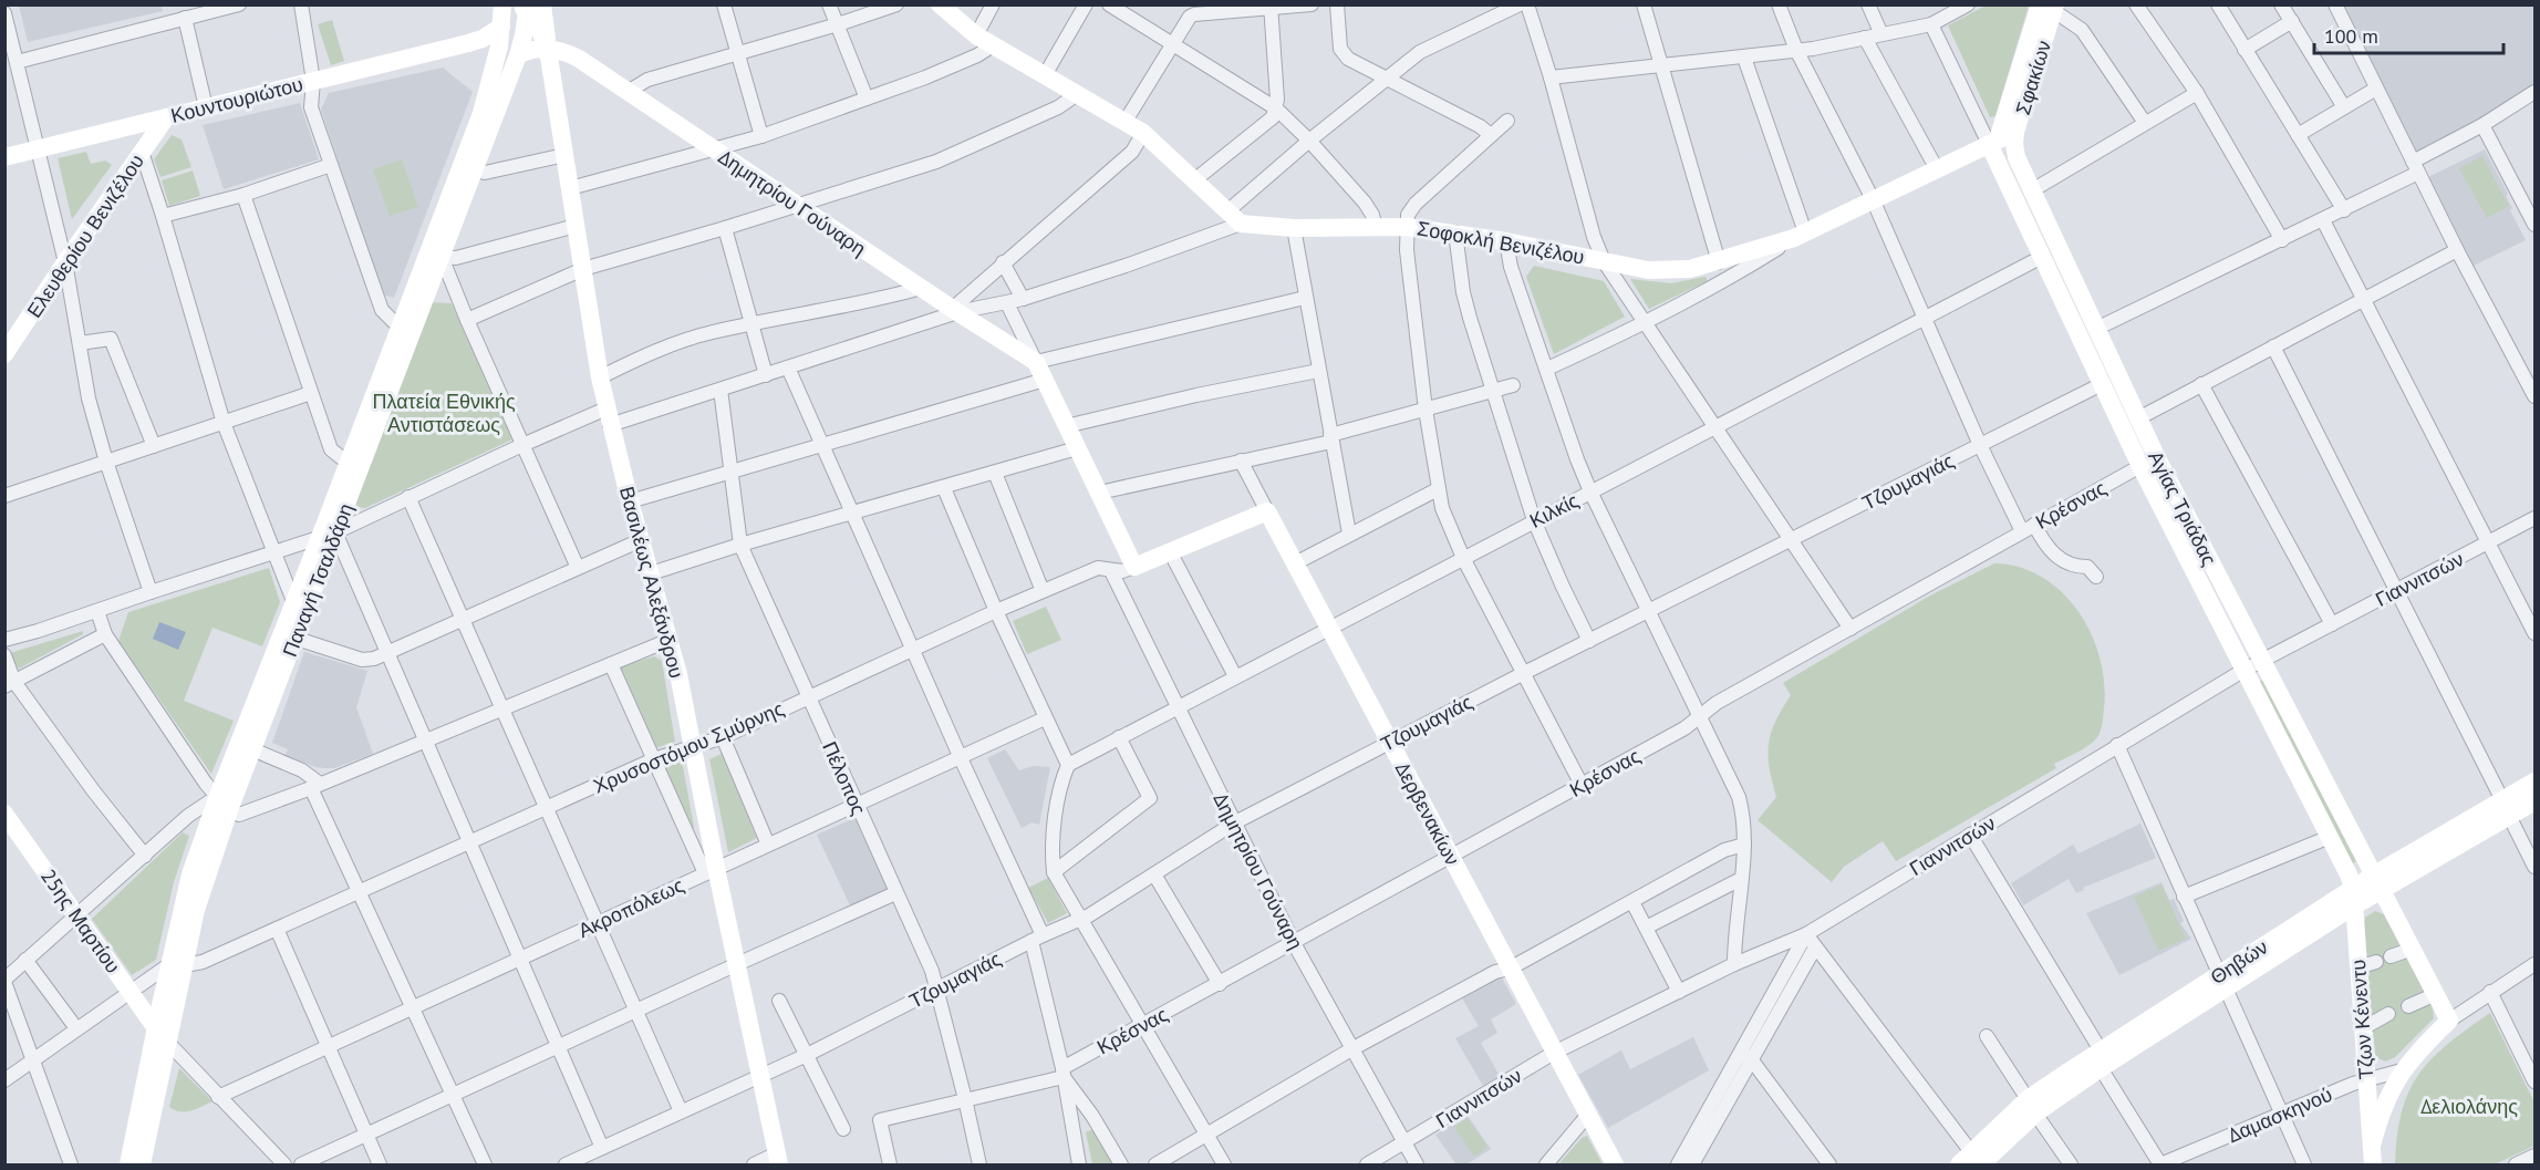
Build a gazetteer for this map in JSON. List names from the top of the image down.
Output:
{
  "streets": {
    "street": [
      "Σφακίων",
      "Κουντουριώτου",
      "Δημητρίου Γούναρη",
      "Ελευθερίου Βενιζέλου",
      "Σοφοκλή Βενιζέλου",
      "Τζουμαγιάς",
      "Κρέσνας",
      "Αγίας Τριάδας",
      "Κιλκίς",
      "Γιαννιτσών",
      "Παναγή Τσαλδάρη",
      "Βασιλέως Αλεξάνδρου",
      "Χρυσοστόμου Σμύρνης",
      "Πέλοπος",
      "Δερβενακίων",
      "Ακροπόλεως",
      "25ης Μαρτίου",
      "Θηβών",
      "Τζων Κένεντυ",
      "Δαμασκηνού"
    ]
  },
  "crossings": [
    ["Σφακίων", "Σοφοκλή Βενιζέλου"],
    ["Σφακίων", "Αγίας Τριάδας"],
    ["Κουντουριώτου", "Ελευθερίου Βενιζέλου"],
    ["Κουντουριώτου", "Παναγή Τσαλδάρη"],
    ["Δημητρίου Γούναρη", "Τζουμαγιάς"],
    ["Δημητρίου Γούναρη", "Κρέσνας"],
    ["Δημητρίου Γούναρη", "Κιλκίς"],
    ["Δημητρίου Γούναρη", "Γιαννιτσών"],
    ["Δημητρίου Γούναρη", "Βασιλέως Αλεξάνδρου"],
    ["Δημητρίου Γούναρη", "Χρυσοστόμου Σμύρνης"],
    ["Σοφοκλή Βενιζέλου", "Αγίας Τριάδας"],
    ["Τζουμαγιάς", "Αγίας Τριάδας"],
    ["Τζουμαγιάς", "Βασιλέως Αλεξάνδρου"],
    ["Τζουμαγιάς", "Πέλοπος"],
    ["Τζουμαγιάς", "Δερβενακίων"],
    ["Κρέσνας", "Αγίας Τριάδας"],
    ["Κρέσνας", "Πέλοπος"],
    ["Κρέσνας", "Δερβενακίων"],
    ["Αγίας Τριάδας", "Κιλκίς"],
    ["Αγίας Τριάδας", "Γιαννιτσών"],
    ["Αγίας Τριάδας", "Θηβών"],
    ["Αγίας Τριάδας", "Τζων Κένεντυ"],
    ["Κιλκίς", "Δερβενακίων"],
    ["Γιαννιτσών", "Δερβενακίων"],
    ["Παναγή Τσαλδάρη", "Βασιλέως Αλεξάνδρου"],
    ["Παναγή Τσαλδάρη", "Χρυσοστόμου Σμύρνης"],
    ["Παναγή Τσαλδάρη", "25ης Μαρτίου"],
    ["Βασιλέως Αλεξάνδρου", "Χρυσοστόμου Σμύρνης"],
    ["Βασιλέως Αλεξάνδρου", "Ακροπόλεως"],
    ["Χρυσοστόμου Σμύρνης", "Πέλοπος"],
    ["Χρυσοστόμου Σμύρνης", "Δερβενακίων"],
    ["Χρυσοστόμου Σμύρνης", "25ης Μαρτίου"],
    ["Πέλοπος", "Ακροπόλεως"],
    ["Θηβών", "Τζων Κένεντυ"],
    ["Τζων Κένεντυ", "Δαμασκηνού"]
  ],
  "parks": ["Πλατεία Εθνικής Αντιστάσεως", "Δελιολάνης"],
  "scale_bar": "100 m"
}
